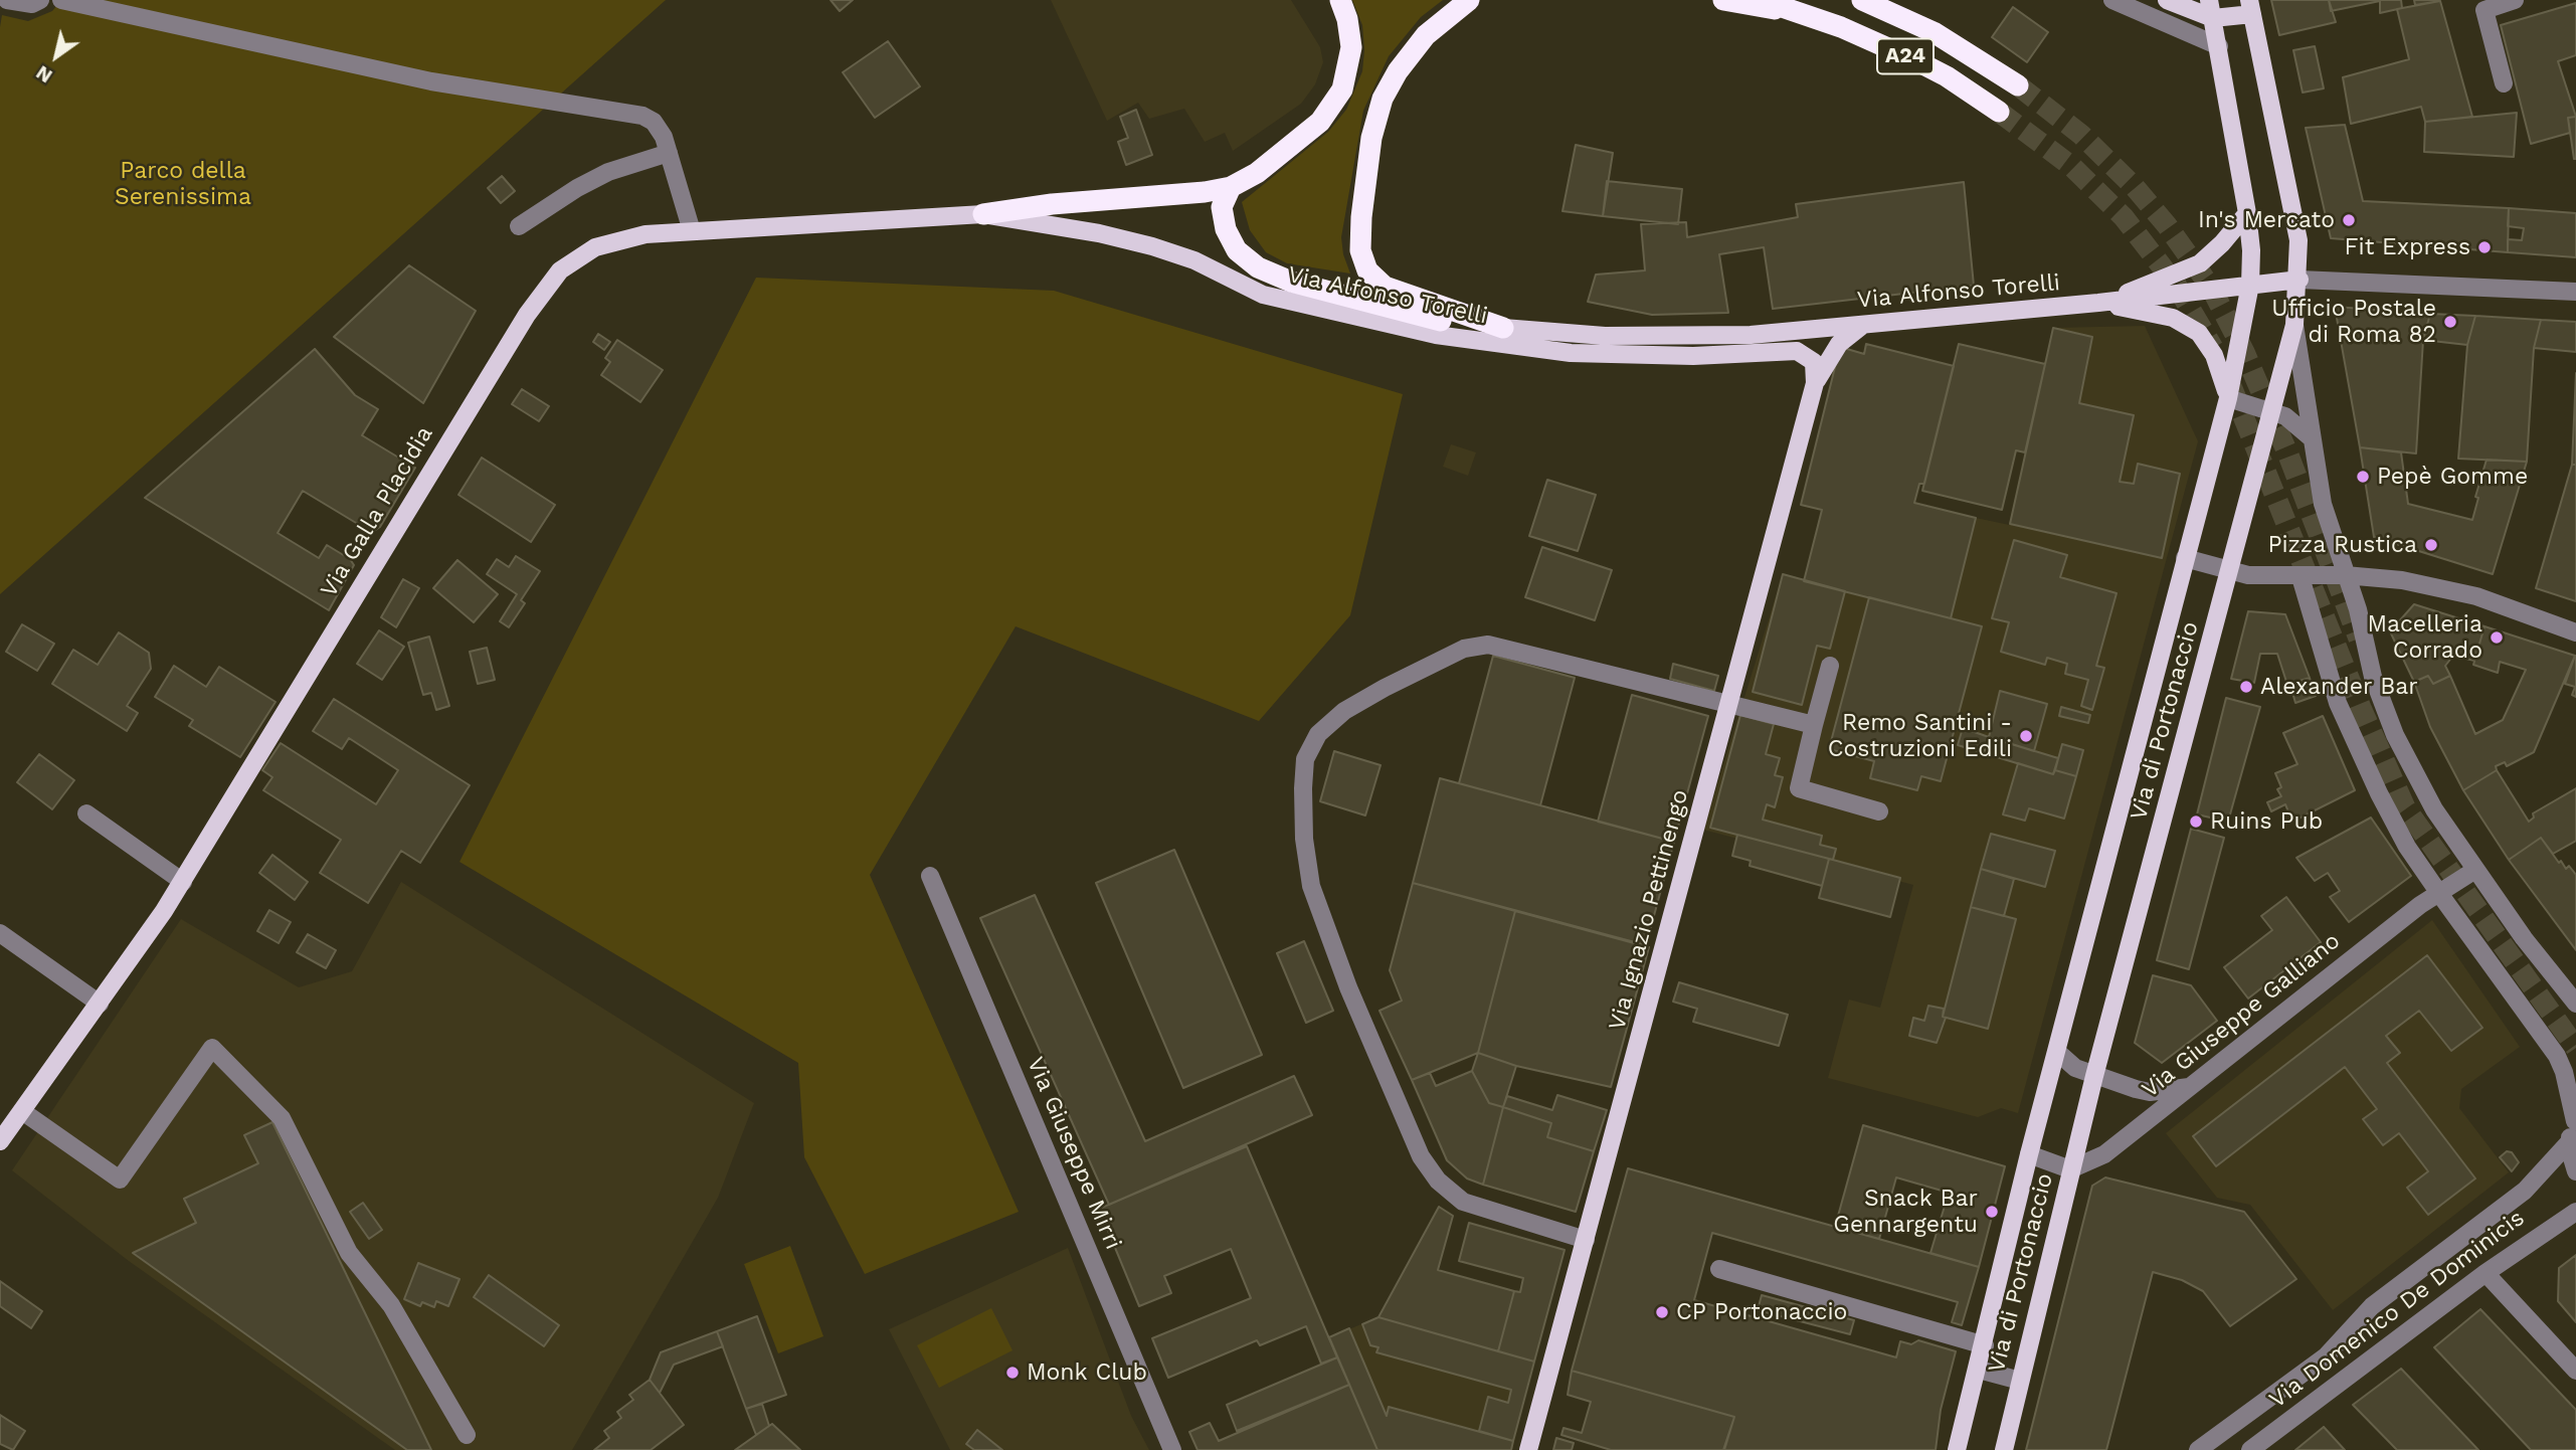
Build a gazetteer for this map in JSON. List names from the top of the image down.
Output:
{
  "streets": {
    "highway": ["A24"],
    "main road": [
      "Via Alfonso Torelli",
      "Via Galla Placidia",
      "Via di Portonaccio",
      "Via Ignazio Pettinengo"
    ],
    "street": ["Via Giuseppe Galliano", "Via Giuseppe Mirri", "Via Domenico De Dominicis"]
  },
  "crossings": [
    ["Via Alfonso Torelli", "Via Galla Placidia"],
    ["Via Alfonso Torelli", "Via di Portonaccio"],
    ["Via Alfonso Torelli", "Via Ignazio Pettinengo"],
    ["Via di Portonaccio", "Via Giuseppe Galliano"]
  ],
  "parks": ["Parco della Serenissima"],
  "places": [
    "In's Mercato",
    "Fit Express",
    "Ufficio Postale di Roma 82",
    "Pepè Gomme",
    "Pizza Rustica",
    "Macelleria Corrado",
    "Alexander Bar",
    "Remo Santini - Costruzioni Edili",
    "Ruins Pub",
    "Snack Bar Gennargentu",
    "CP Portonaccio",
    "Monk Club"
  ],
  "north": "bottom left"
}
